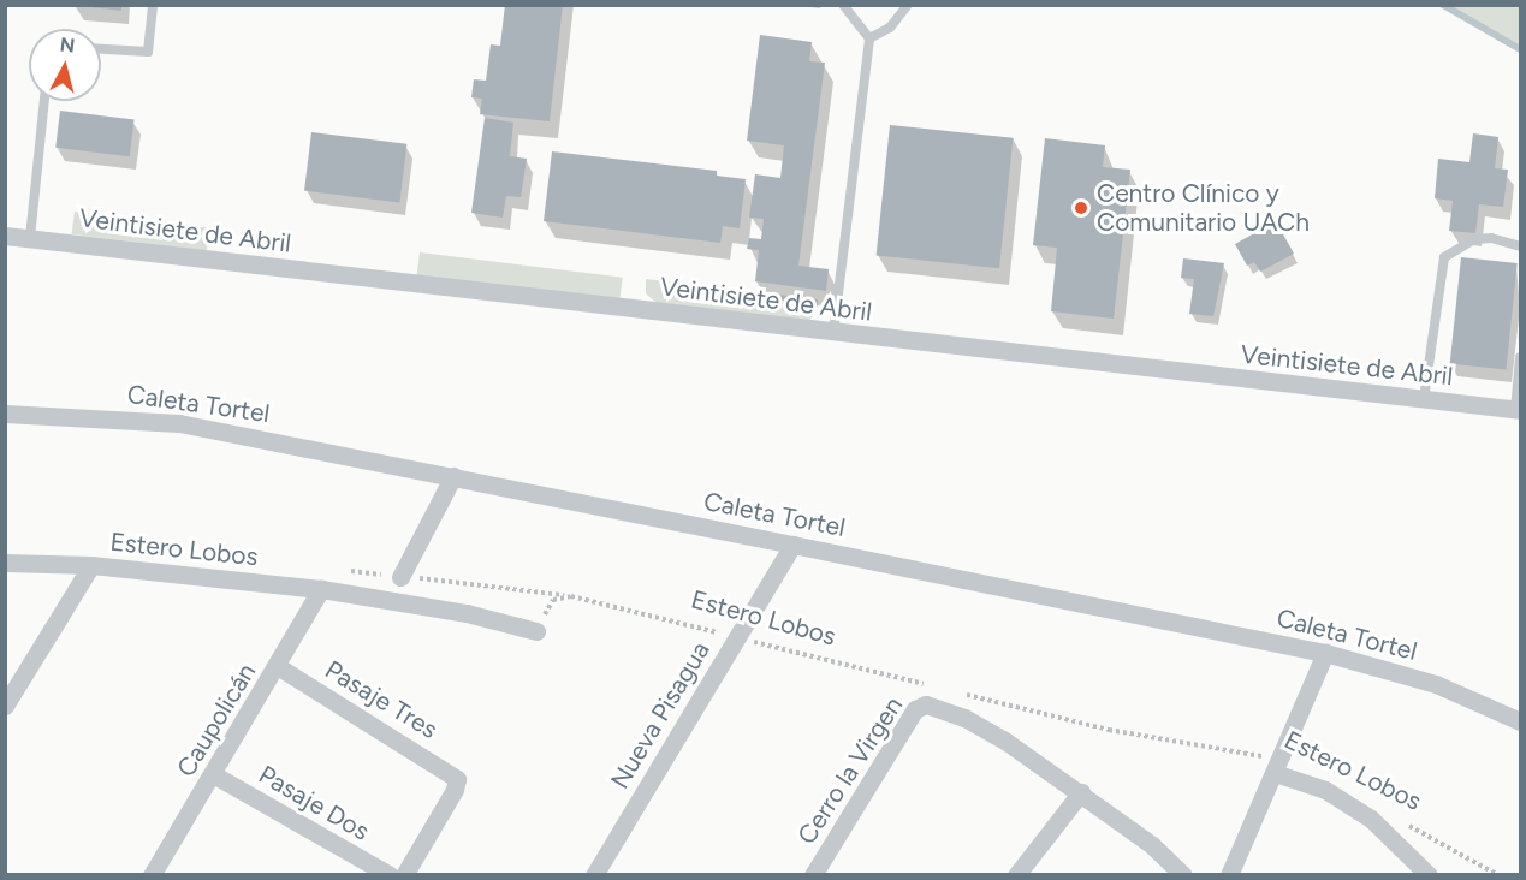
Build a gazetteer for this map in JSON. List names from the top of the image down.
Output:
{
  "streets": {
    "street": [
      "Veintisiete de Abril",
      "Caleta Tortel",
      "Estero Lobos",
      "Pasaje Tres",
      "Nueva Pisagua",
      "Caupolicán",
      "Cerro la Virgen",
      "Pasaje Dos"
    ]
  },
  "crossings": [
    ["Caleta Tortel", "Nueva Pisagua"],
    ["Estero Lobos", "Nueva Pisagua"],
    ["Estero Lobos", "Caupolicán"],
    ["Pasaje Tres", "Caupolicán"],
    ["Caupolicán", "Pasaje Dos"]
  ],
  "places": ["Centro Clínico y Comunitario UACh"],
  "north": "top"
}
